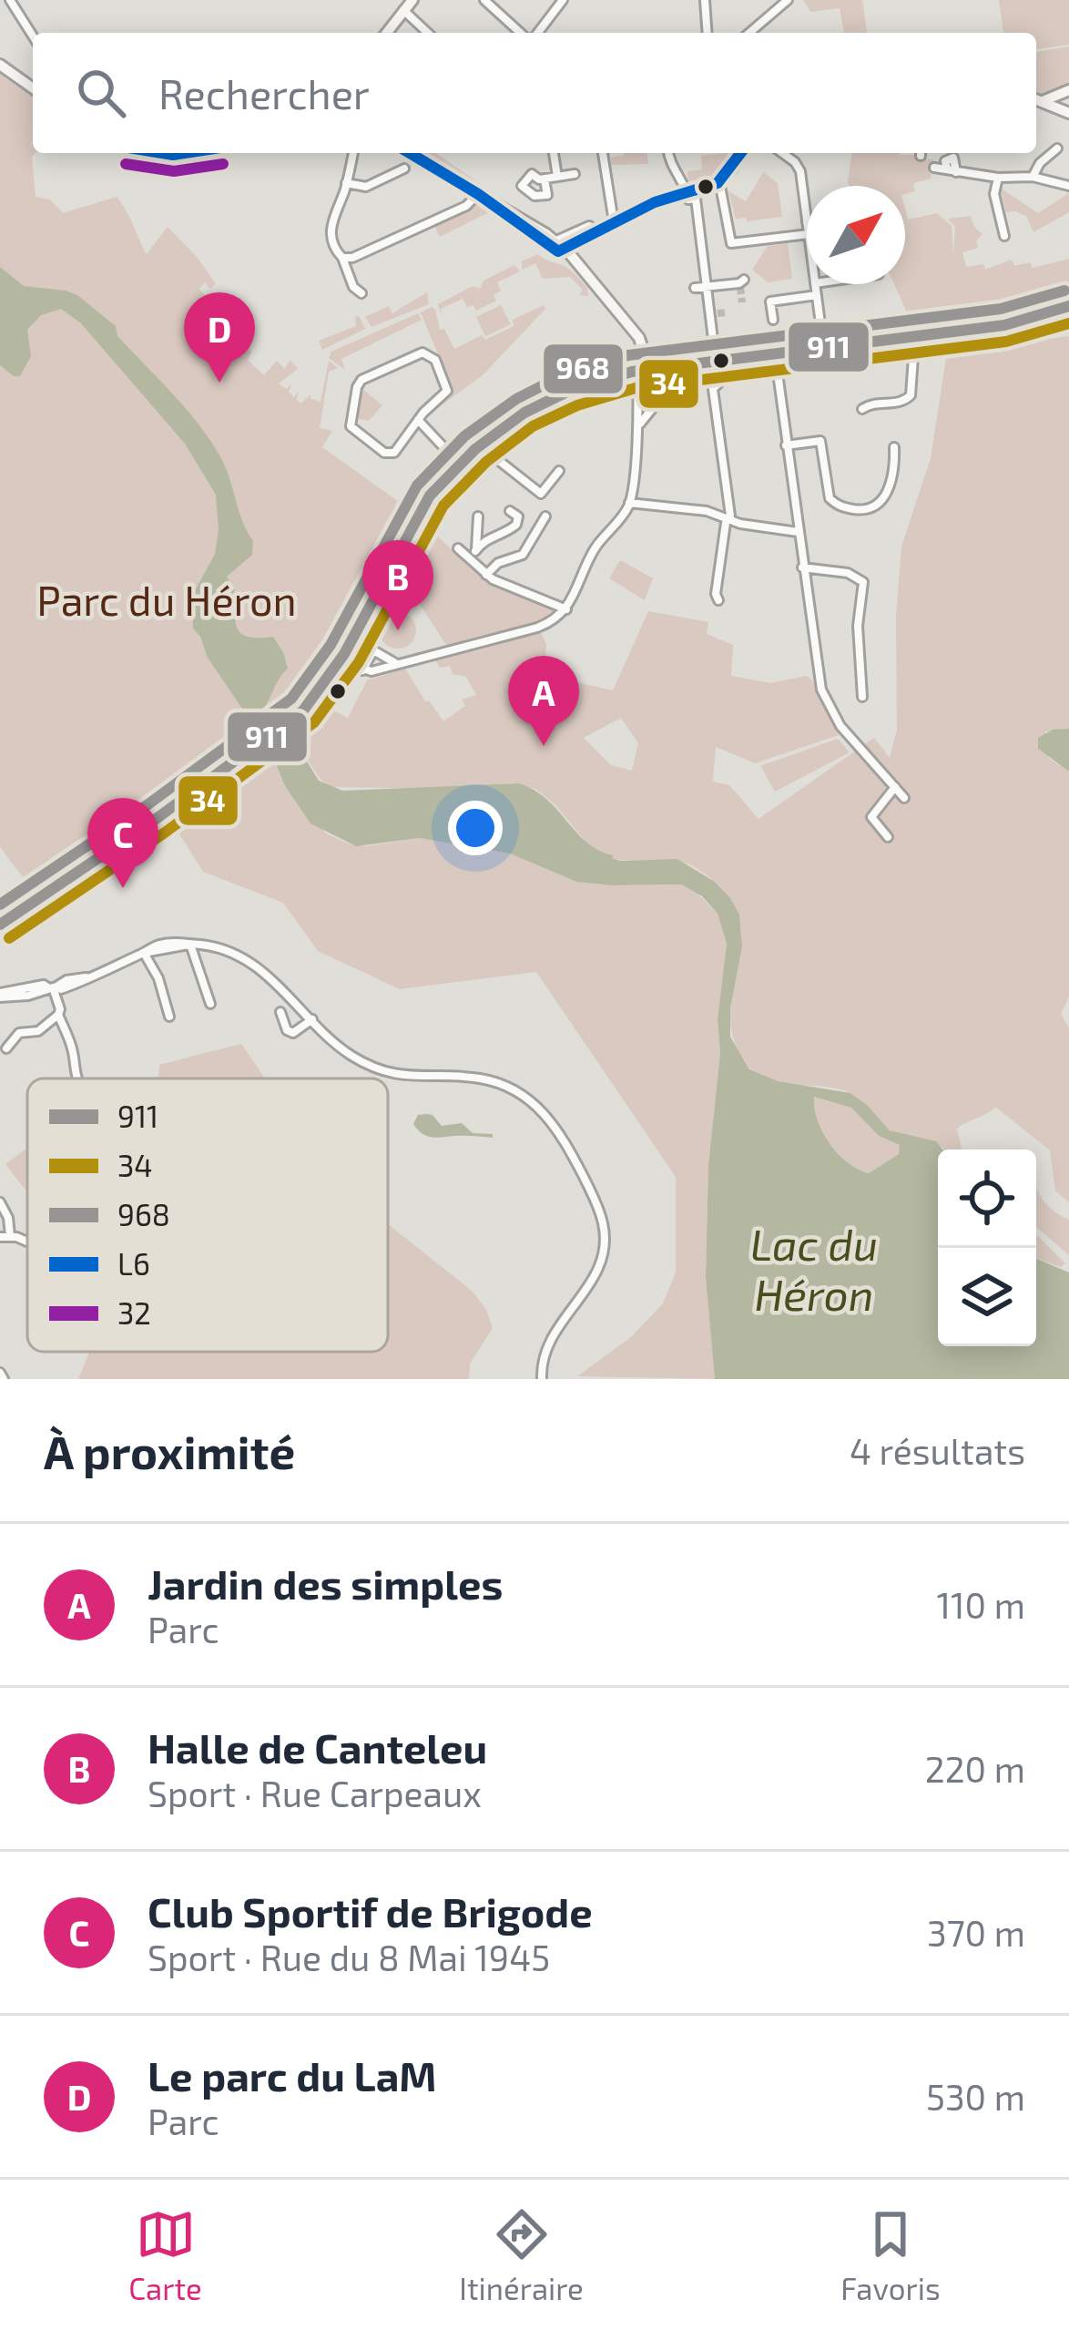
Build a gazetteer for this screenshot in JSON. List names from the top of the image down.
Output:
{
  "water": ["Lac du Héron"],
  "parks": ["Parc du Héron"],
  "lines": [
    "transit line L6",
    "transit line 32",
    "transit line 968",
    "transit line 911",
    "transit line 34"
  ],
  "legend": [
    "911",
    "34",
    "968",
    "L6",
    "32"
  ],
  "north": "top right",
  "page": {
    "search": "Rechercher",
    "pins": [
      "D",
      "B",
      "A",
      "C"
    ],
    "heading": ["À proximité", "4 résultats"],
    "list": [
      {
        "mark": "A",
        "name": "Jardin des simples",
        "note": "Parc",
        "value": "110 m"
      },
      {
        "mark": "B",
        "name": "Halle de Canteleu",
        "note": "Sport · Rue Carpeaux",
        "value": "220 m"
      },
      {
        "mark": "C",
        "name": "Club Sportif de Brigode",
        "note": "Sport · Rue du 8 Mai 1945",
        "value": "370 m"
      },
      {
        "mark": "D",
        "name": "Le parc du LaM",
        "note": "Parc",
        "value": "530 m"
      }
    ],
    "nav": ["Carte", "Itinéraire", "Favoris"]
  }
}
